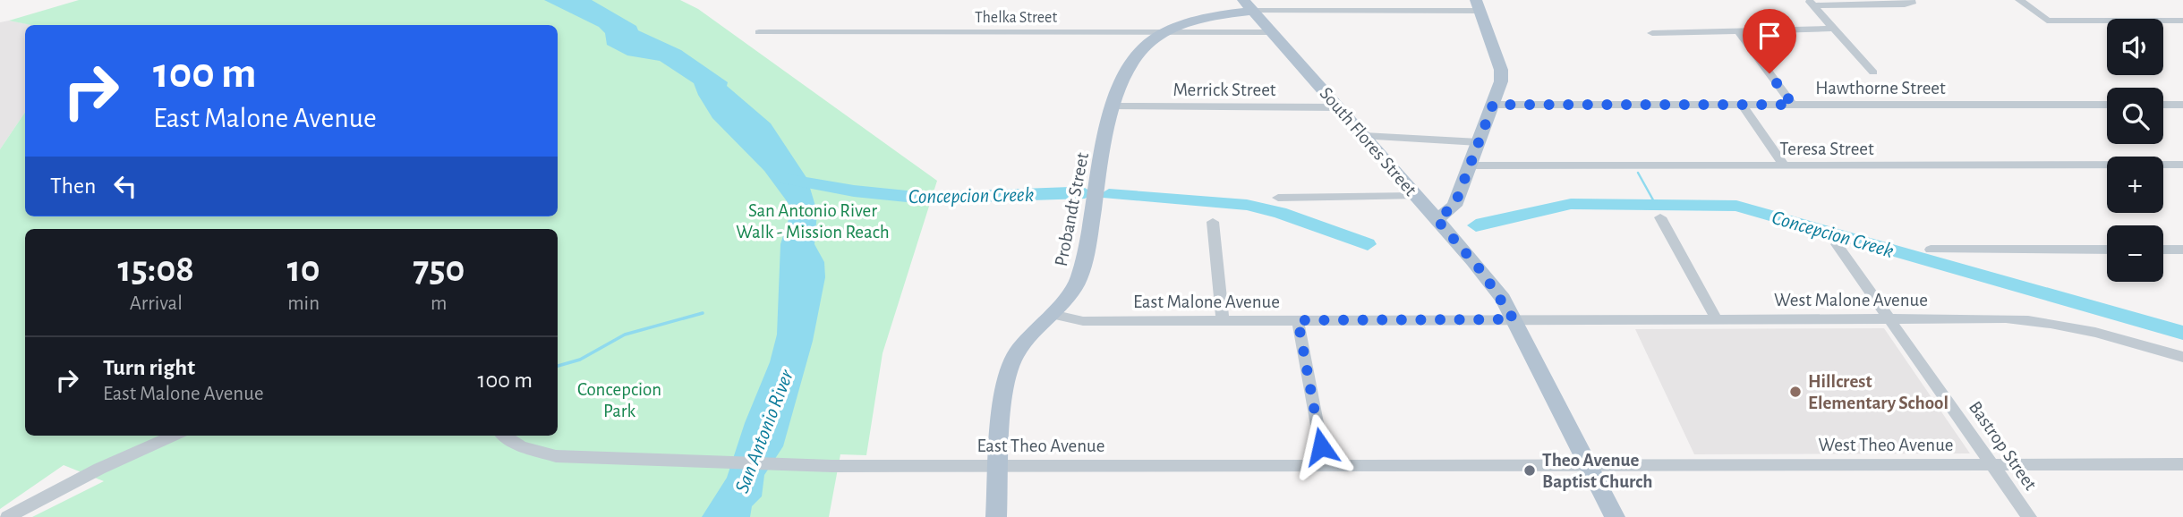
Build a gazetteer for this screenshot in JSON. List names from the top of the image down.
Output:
{
  "streets": {
    "main road": ["South Flores Street", "Probandt Street"],
    "street": [
      "Thelka Street",
      "Hawthorne Street",
      "Merrick Street",
      "Teresa Street",
      "West Malone Avenue",
      "East Malone Avenue",
      "West Theo Avenue",
      "East Theo Avenue",
      "Bastrop Street"
    ]
  },
  "crossings": [
    ["Thelka Street", "South Flores Street"],
    ["Thelka Street", "Probandt Street"],
    ["Merrick Street", "South Flores Street"],
    ["Merrick Street", "Probandt Street"],
    ["South Flores Street", "Probandt Street"],
    ["South Flores Street", "West Malone Avenue"],
    ["South Flores Street", "East Malone Avenue"],
    ["South Flores Street", "West Theo Avenue"],
    ["South Flores Street", "East Theo Avenue"],
    ["Probandt Street", "East Malone Avenue"],
    ["Probandt Street", "East Theo Avenue"],
    ["West Malone Avenue", "East Malone Avenue"],
    ["West Malone Avenue", "Bastrop Street"],
    ["West Theo Avenue", "East Theo Avenue"],
    ["West Theo Avenue", "Bastrop Street"]
  ],
  "water": ["Concepcion Creek", "San Antonio River"],
  "parks": ["San Antonio River Walk - Mission Reach", "Concepcion Park"],
  "places": ["Hillcrest Elementary School", "Theo Avenue Baptist Church"],
  "page": {
    "map_buttons": ["+", "−"],
    "turn": ["100 m", "East Malone Avenue"],
    "then": "Then",
    "eta": [
      "15:08",
      "Arrival",
      "10",
      "min",
      "750",
      "m"
    ],
    "list": [
      {
        "name": "Turn right",
        "note": "East Malone Avenue",
        "value": "100 m"
      }
    ]
  }
}
